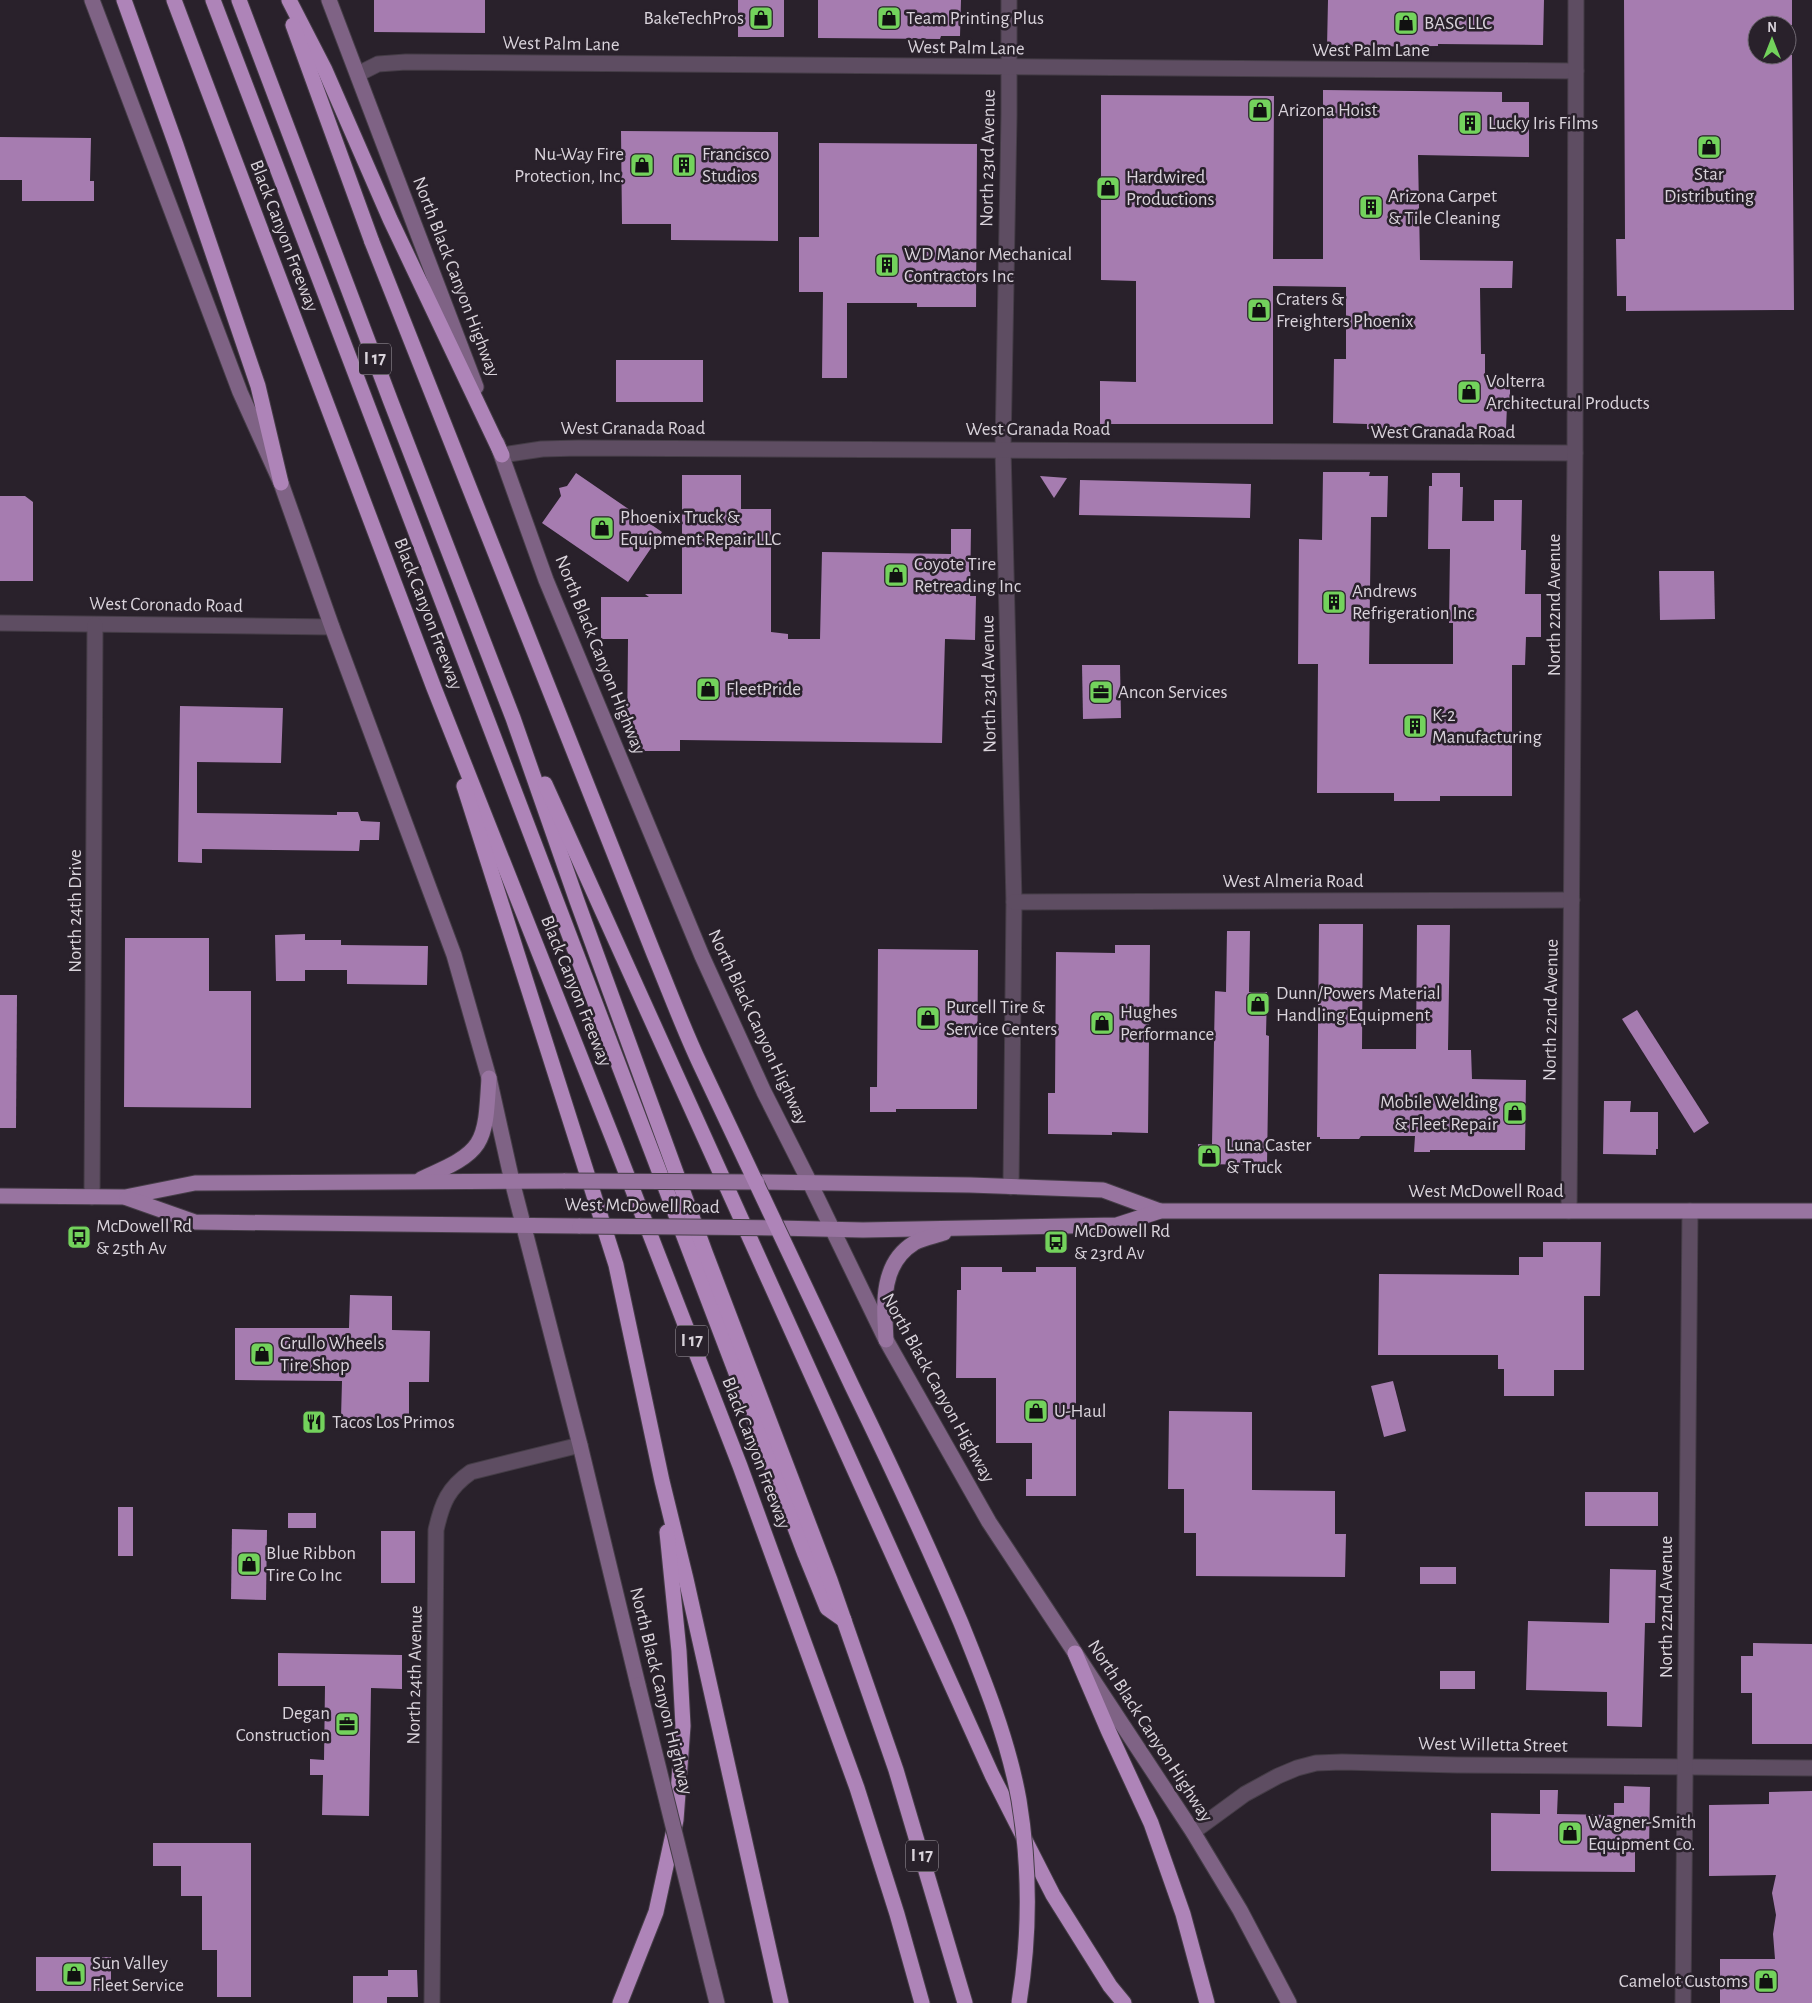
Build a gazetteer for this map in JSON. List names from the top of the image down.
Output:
{
  "streets": {
    "highway": ["Black Canyon Freeway", "I 17"],
    "main road": ["North Black Canyon Highway", "West McDowell Road"],
    "street": [
      "West Palm Lane",
      "North 23rd Avenue",
      "West Granada Road",
      "West Coronado Road",
      "North 22nd Avenue",
      "West Almeria Road",
      "North 24th Drive",
      "North 24th Avenue",
      "West Willetta Street"
    ]
  },
  "crossings": [
    ["West Palm Lane", "North 23rd Avenue"],
    ["West Palm Lane", "North Black Canyon Highway"],
    ["West Palm Lane", "North 22nd Avenue"],
    ["North 23rd Avenue", "West Granada Road"],
    ["North 23rd Avenue", "West Almeria Road"],
    ["North 23rd Avenue", "West McDowell Road"],
    ["North Black Canyon Highway", "West Granada Road"],
    ["North Black Canyon Highway", "West Coronado Road"],
    ["North Black Canyon Highway", "West McDowell Road"],
    ["North Black Canyon Highway", "North 24th Avenue"],
    ["North Black Canyon Highway", "West Willetta Street"],
    ["West Granada Road", "North 22nd Avenue"],
    ["West Coronado Road", "North 24th Drive"],
    ["North 22nd Avenue", "West Almeria Road"],
    ["North 22nd Avenue", "West McDowell Road"],
    ["North 22nd Avenue", "West Willetta Street"],
    ["North 24th Drive", "West McDowell Road"]
  ],
  "places": {
    "shop": [
      "BakeTechPros",
      "Team Printing Plus",
      "BASC LLC",
      "Arizona Hoist",
      "Star Distributing",
      "Nu-Way Fire Protection, Inc.",
      "Hardwired Productions",
      "Craters & Freighters Phoenix",
      "Volterra Architectural Products",
      "Phoenix Truck & Equipment Repair LLC",
      "Coyote Tire Retreading Inc",
      "FleetPride",
      "Dunn/Powers Material Handling Equipment",
      "Purcell Tire & Service Centers",
      "Hughes Performance",
      "Mobile Welding & Fleet Repair",
      "Luna Caster & Truck",
      "Grullo Wheels Tire Shop",
      "U-Haul",
      "Blue Ribbon Tire Co Inc",
      "Wagner-Smith Equipment Co.",
      "Sun Valley Fleet Service",
      "Camelot Customs"
    ],
    "building": [
      "Lucky Iris Films",
      "Francisco Studios",
      "Arizona Carpet & Tile Cleaning",
      "WD Manor Mechanical Contractors Inc",
      "Andrews Refrigeration Inc",
      "K-2 Manufacturing"
    ],
    "office": ["Ancon Services", "Degan Construction"],
    "bus stop": ["McDowell Rd & 25th Av", "McDowell Rd & 23rd Av"],
    "restaurant": ["Tacos Los Primos"]
  },
  "north": "top"
}
